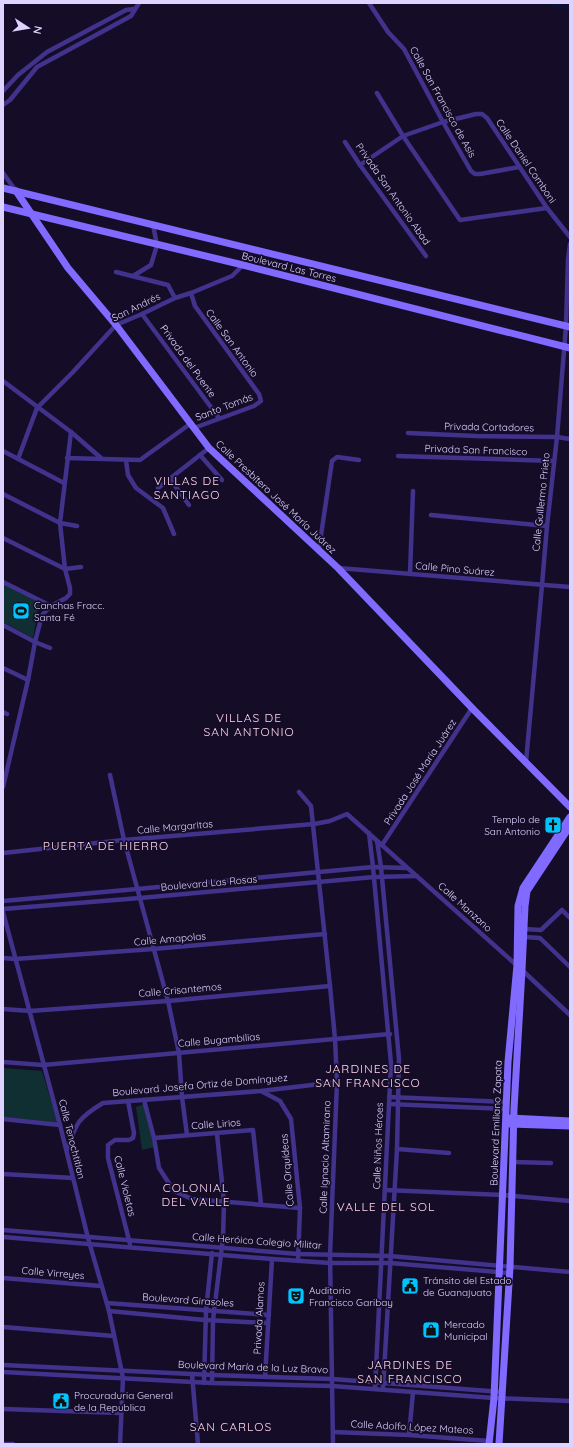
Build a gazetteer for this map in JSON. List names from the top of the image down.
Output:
{
  "streets": {
    "street": [
      "Calle San Francisco de Asís",
      "Calle Daniel Comboni",
      "Privada San Antonio Abad",
      "Boulevard Las Torres",
      "San Andrés",
      "Calle San Antonio",
      "Privada del Puente",
      "Santo Tomás",
      "Privada Cortadores",
      "Privada San Francisco",
      "Calle Presbítero José María Juárez",
      "Calle Guillermo Prieto",
      "Calle Pino Suárez",
      "Privada José María Juárez",
      "Calle Margaritas",
      "Boulevard Las Rosas",
      "Calle Manzano",
      "Calle Amapolas",
      "Calle Crisantemos",
      "Calle Bugambilias",
      "Boulevard Josefa Ortiz de Domínguez",
      "Boulevard Emiliano Zapata",
      "Calle Lirios",
      "Calle Tenochtitlan",
      "Calle Niños Héroes",
      "Calle Ignacio Altamirano",
      "Calle Orquídeas",
      "Calle Violetas",
      "Calle Heróico Colegio Militar",
      "Calle Virreyes",
      "Boulevard Girasoles",
      "Privada Alamos",
      "Boulevard María de la Luz Bravo",
      "Calle Adolfo López Mateos"
    ]
  },
  "crossings": [
    ["Calle San Francisco de Asís", "Calle Daniel Comboni"],
    ["Boulevard Las Torres", "San Andrés"],
    ["Boulevard Las Torres", "Calle Presbítero José María Juárez"],
    ["Boulevard Las Torres", "Calle Guillermo Prieto"],
    ["San Andrés", "Calle San Antonio"],
    ["San Andrés", "Privada del Puente"],
    ["San Andrés", "Calle Presbítero José María Juárez"],
    ["Calle San Antonio", "Santo Tomás"],
    ["Privada del Puente", "Santo Tomás"],
    ["Santo Tomás", "Calle Presbítero José María Juárez"],
    ["Privada Cortadores", "Calle Guillermo Prieto"],
    ["Privada San Francisco", "Calle Guillermo Prieto"],
    ["Calle Presbítero José María Juárez", "Calle Guillermo Prieto"],
    ["Calle Presbítero José María Juárez", "Calle Pino Suárez"],
    ["Calle Presbítero José María Juárez", "Privada José María Juárez"],
    ["Calle Guillermo Prieto", "Calle Pino Suárez"],
    ["Privada José María Juárez", "Calle Manzano"],
    ["Calle Margaritas", "Calle Manzano"],
    ["Calle Margaritas", "Calle Ignacio Altamirano"],
    ["Boulevard Las Rosas", "Calle Manzano"],
    ["Boulevard Las Rosas", "Calle Tenochtitlan"],
    ["Boulevard Las Rosas", "Calle Niños Héroes"],
    ["Boulevard Las Rosas", "Calle Ignacio Altamirano"],
    ["Calle Manzano", "Boulevard Emiliano Zapata"],
    ["Calle Manzano", "Calle Niños Héroes"],
    ["Calle Amapolas", "Calle Tenochtitlan"],
    ["Calle Amapolas", "Calle Ignacio Altamirano"],
    ["Calle Crisantemos", "Calle Tenochtitlan"],
    ["Calle Crisantemos", "Calle Ignacio Altamirano"],
    ["Calle Bugambilias", "Calle Tenochtitlan"],
    ["Calle Bugambilias", "Calle Niños Héroes"],
    ["Calle Bugambilias", "Calle Ignacio Altamirano"],
    ["Boulevard Josefa Ortiz de Domínguez", "Calle Tenochtitlan"],
    ["Boulevard Josefa Ortiz de Domínguez", "Calle Ignacio Altamirano"],
    ["Boulevard Josefa Ortiz de Domínguez", "Calle Orquídeas"],
    ["Boulevard Josefa Ortiz de Domínguez", "Calle Violetas"],
    ["Boulevard Emiliano Zapata", "Calle Heróico Colegio Militar"],
    ["Boulevard Emiliano Zapata", "Boulevard María de la Luz Bravo"],
    ["Boulevard Emiliano Zapata", "Calle Adolfo López Mateos"],
    ["Calle Tenochtitlan", "Calle Heróico Colegio Militar"],
    ["Calle Tenochtitlan", "Calle Virreyes"],
    ["Calle Tenochtitlan", "Boulevard Girasoles"],
    ["Calle Tenochtitlan", "Boulevard María de la Luz Bravo"],
    ["Calle Niños Héroes", "Calle Heróico Colegio Militar"],
    ["Calle Niños Héroes", "Boulevard María de la Luz Bravo"],
    ["Calle Ignacio Altamirano", "Calle Heróico Colegio Militar"],
    ["Calle Ignacio Altamirano", "Boulevard María de la Luz Bravo"],
    ["Calle Ignacio Altamirano", "Calle Adolfo López Mateos"],
    ["Calle Orquídeas", "Calle Heróico Colegio Militar"],
    ["Calle Violetas", "Calle Heróico Colegio Militar"],
    ["Calle Heróico Colegio Militar", "Privada Alamos"],
    ["Boulevard Girasoles", "Privada Alamos"],
    ["Privada Alamos", "Boulevard María de la Luz Bravo"]
  ],
  "districts": [
    "VILLAS DE SANTIAGO",
    "VILLAS DE SAN ANTONIO",
    "PUERTA DE HIERRO",
    "JARDINES DE SAN FRANCISCO",
    "COLONIAL DEL VALLE",
    "VALLE DEL SOL",
    "JARDINES DE SAN FRANCISCO",
    "SAN CARLOS"
  ],
  "places": {
    "sports": ["Canchas Fracc. Santa Fé"],
    "church": ["Templo de San Antonio"],
    "public building": ["Tránsito del Estado de Guanajuato", "Procuraduria General de la Republica"],
    "theatre": ["Auditorio Francisco Garibay"],
    "shop": ["Mercado Municipal"]
  },
  "north": "right"
}
